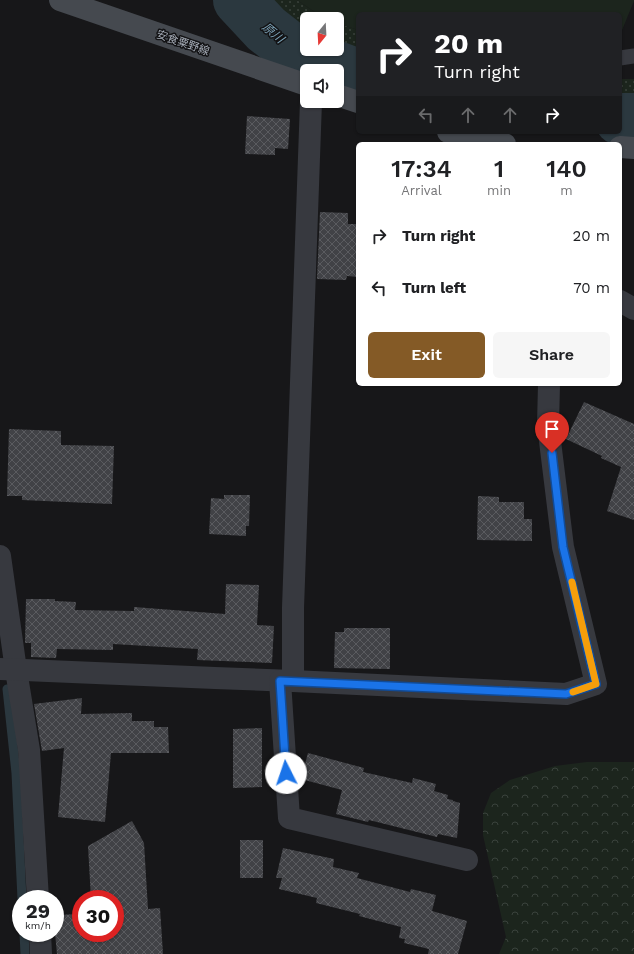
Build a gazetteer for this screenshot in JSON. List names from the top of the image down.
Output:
{
  "streets": {
    "main road": ["安食粟野線"]
  },
  "water": ["原川"],
  "north": "bottom",
  "page": {
    "turn": ["20 m", "Turn right"],
    "eta": [
      "17:34",
      "Arrival",
      "1",
      "min",
      "140",
      "m"
    ],
    "list": [
      {
        "name": "Turn right",
        "value": "20 m"
      },
      {
        "name": "Turn left",
        "value": "70 m"
      }
    ],
    "buttons": ["Exit", "Share"],
    "speed": "29 km/h",
    "limit": "30"
  }
}
